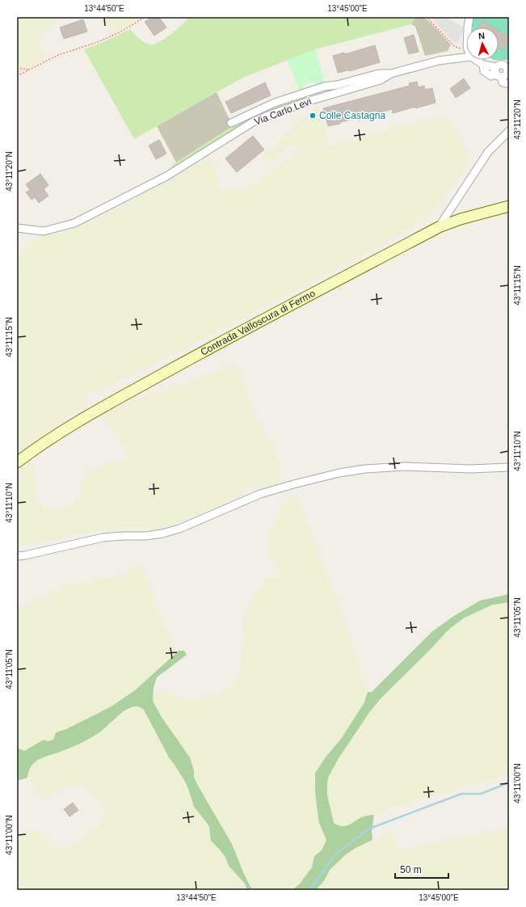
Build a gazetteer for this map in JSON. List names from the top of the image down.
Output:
{
  "streets": {
    "street": ["Via Carlo Levi", "Contrada Valloscura di Fermo"]
  },
  "places": ["Colle Castagna"],
  "scale_bar": "50 m",
  "north": "top",
  "coordinates": [
    "13°44'50\"E",
    "13°45'00\"E",
    "43°11'20\"N",
    "43°11'15\"N",
    "43°11'10\"N",
    "43°11'05\"N",
    "43°11'00\"N"
  ]
}
